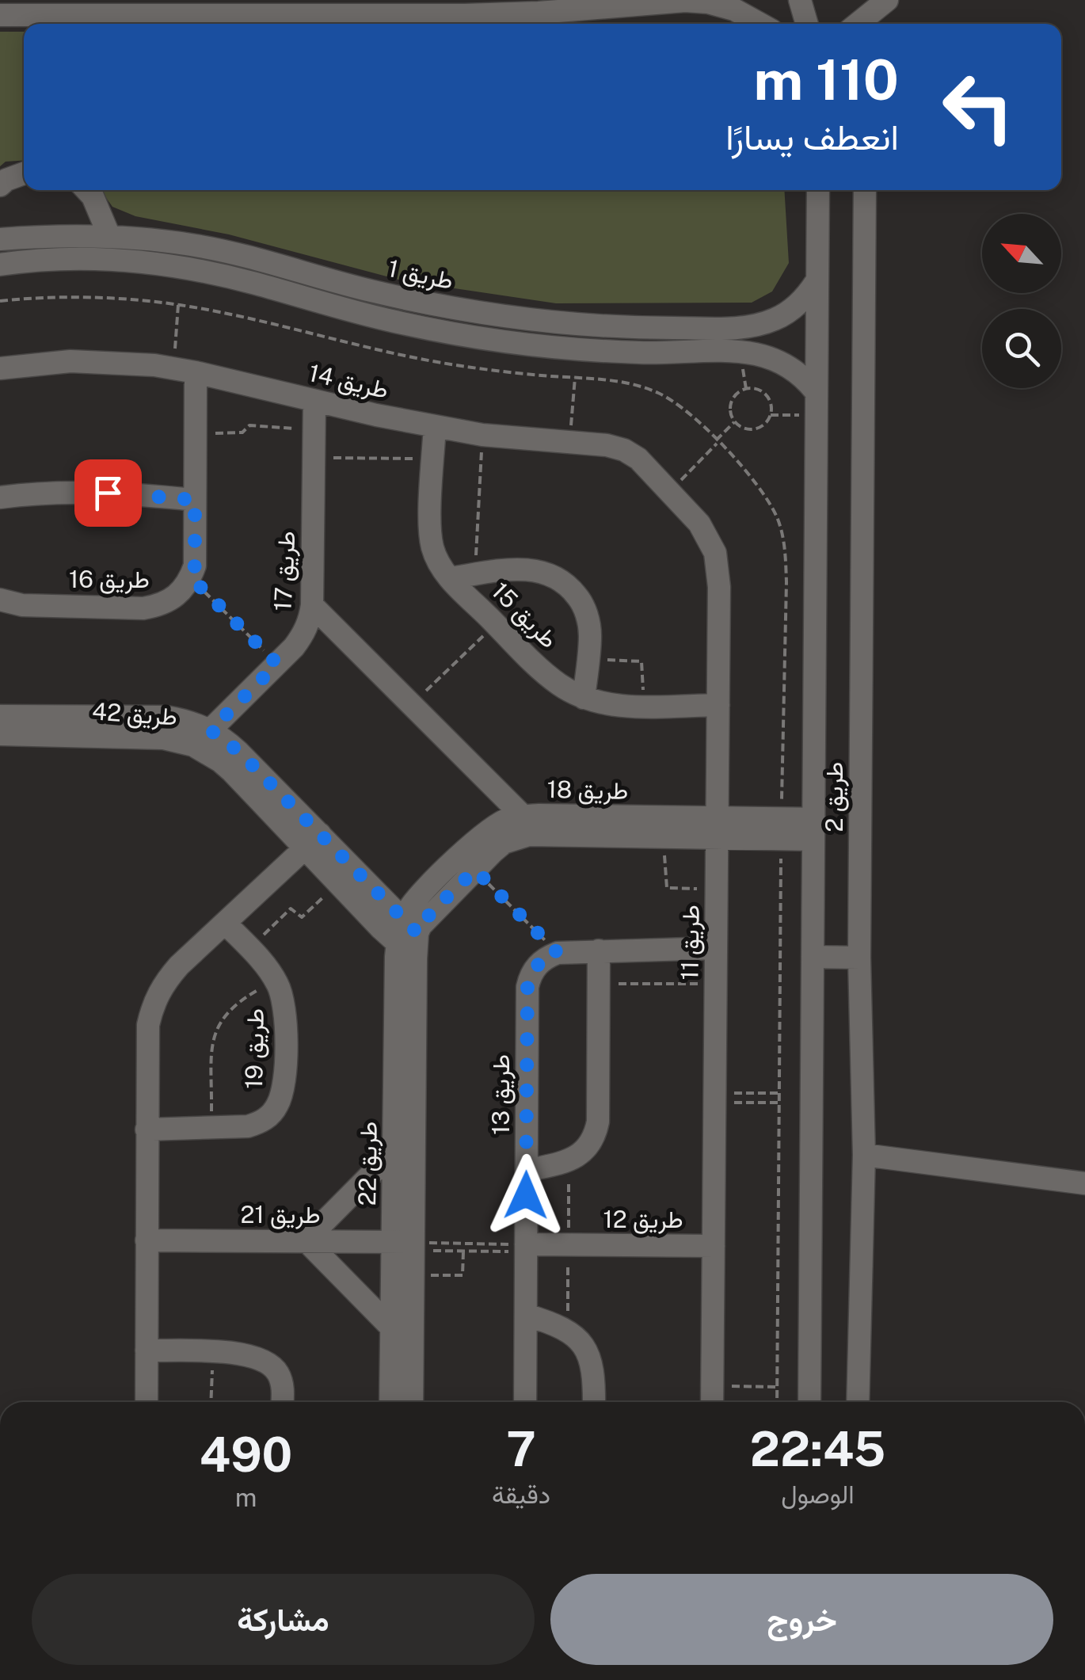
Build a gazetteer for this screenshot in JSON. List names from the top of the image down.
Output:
{
  "streets": {
    "street": [
      "طريق 1",
      "طريق 14",
      "طريق 17",
      "طريق 16",
      "طريق 15",
      "طريق 42",
      "طريق 18",
      "طريق 2",
      "طريق 11",
      "طريق 19",
      "طريق 13",
      "طريق 22",
      "طريق 21",
      "طريق 12"
    ]
  },
  "crossings": [
    ["طريق 1", "طريق 2"],
    ["طريق 14", "طريق 17"],
    ["طريق 14", "طريق 15"],
    ["طريق 14", "طريق 11"],
    ["طريق 17", "طريق 42"],
    ["طريق 15", "طريق 11"],
    ["طريق 42", "طريق 18"],
    ["طريق 42", "طريق 22"],
    ["طريق 18", "طريق 2"],
    ["طريق 18", "طريق 11"],
    ["طريق 18", "طريق 22"],
    ["طريق 11", "طريق 12"],
    ["طريق 13", "طريق 12"],
    ["طريق 22", "طريق 21"]
  ],
  "north": "top left",
  "page": {
    "turn": ["110 m", "انعطف يسارًا"],
    "eta": [
      "22:45",
      "الوصول",
      "7",
      "دقيقة",
      "490",
      "m"
    ],
    "buttons": ["خروج", "مشاركة"]
  }
}
